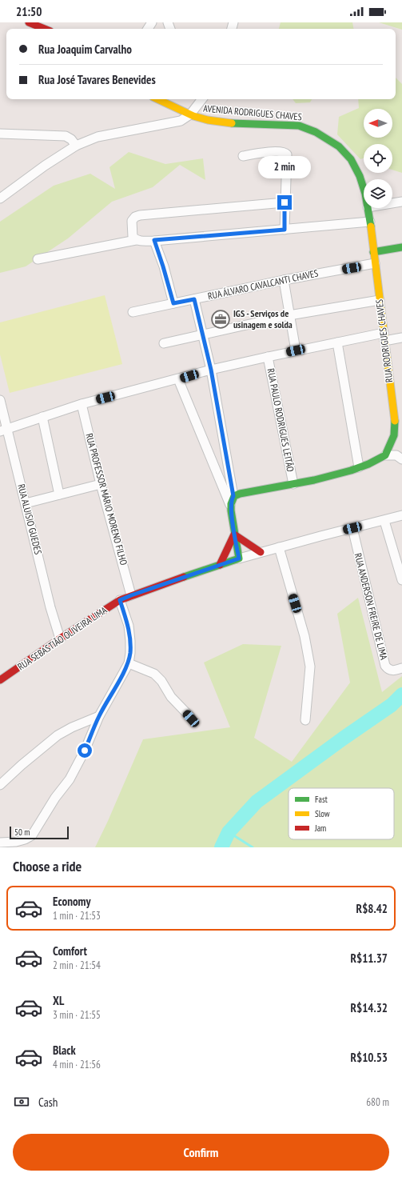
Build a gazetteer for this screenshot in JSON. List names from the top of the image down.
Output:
{
  "streets": {
    "street": [
      "AVENIDA RODRIGUES CHAVES",
      "RUA ÁLVARO CAVALCANTI CHAVES",
      "RUA RODRIGUES CHAVES",
      "RUA PAULO RODRIGUES LEITÃO",
      "RUA PROFESSOR MÁRIO MORENO FILHO",
      "RUA ALUISIO GUEDES",
      "RUA ANDERSON FREIRE DE LIMA",
      "RUA SEBASTIÃO OLIVEIRA LIMA"
    ]
  },
  "crossings": [
    ["RUA ÁLVARO CAVALCANTI CHAVES", "RUA RODRIGUES CHAVES"],
    ["RUA PROFESSOR MÁRIO MORENO FILHO", "RUA SEBASTIÃO OLIVEIRA LIMA"],
    ["RUA ALUISIO GUEDES", "RUA SEBASTIÃO OLIVEIRA LIMA"],
    ["RUA ANDERSON FREIRE DE LIMA", "RUA SEBASTIÃO OLIVEIRA LIMA"]
  ],
  "places": {
    "office": ["IGS - Serviços de usinagem e solda"]
  },
  "legend": ["Fast", "Slow", "Jam"],
  "scale_bar": "50 m",
  "north": "left",
  "page": {
    "status": "21:50",
    "banner": ["Rua Joaquim Carvalho", "Rua José Tavares Benevides"],
    "bubble": "2 min",
    "scale": "50 m",
    "heading": "Choose a ride",
    "list": [
      {
        "name": "Economy",
        "note": "1 min · 21:53",
        "value": "R$8.42"
      },
      {
        "name": "Comfort",
        "note": "2 min · 21:54",
        "value": "R$11.37"
      },
      {
        "name": "XL",
        "note": "3 min · 21:55",
        "value": "R$14.32"
      },
      {
        "name": "Black",
        "note": "4 min · 21:56",
        "value": "R$10.53"
      }
    ],
    "pay": ["Cash", "680 m"],
    "buttons": "Confirm"
  }
}
